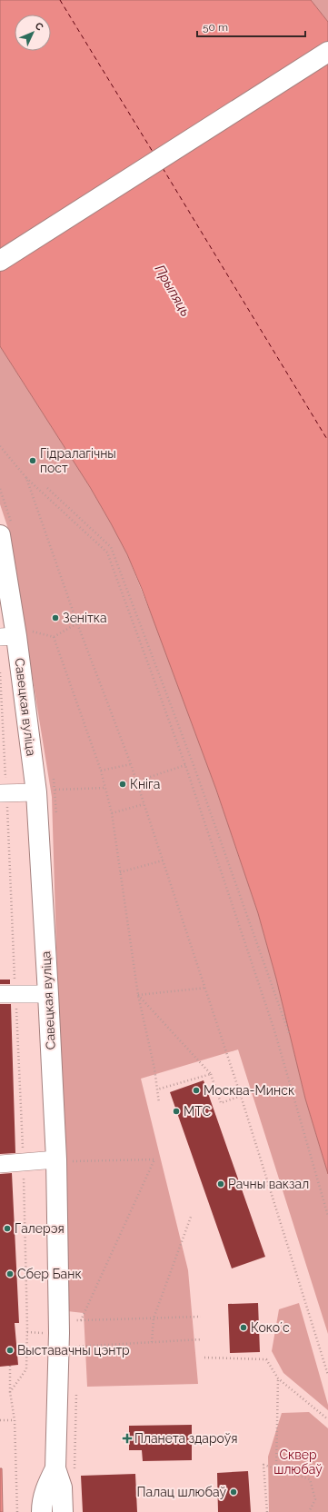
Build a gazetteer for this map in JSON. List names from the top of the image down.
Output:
{
  "streets": {
    "main road": ["Савецкая вуліца"]
  },
  "water": ["Прыпяць"],
  "parks": ["Сквер шлюбаў"],
  "places": {
    "other": [
      "Гідралагічны пост",
      "Зенітка",
      "Кніга",
      "Москва-Минск",
      "МТС",
      "Рачны вакзал",
      "Галерэя",
      "Сбер Банк",
      "Кокоʼс",
      "Выставачны цэнтр",
      "Палац шлюбаў"
    ],
    "health": ["Планета здароўя"]
  },
  "scale_bar": "50 m",
  "north": "top right"
}
